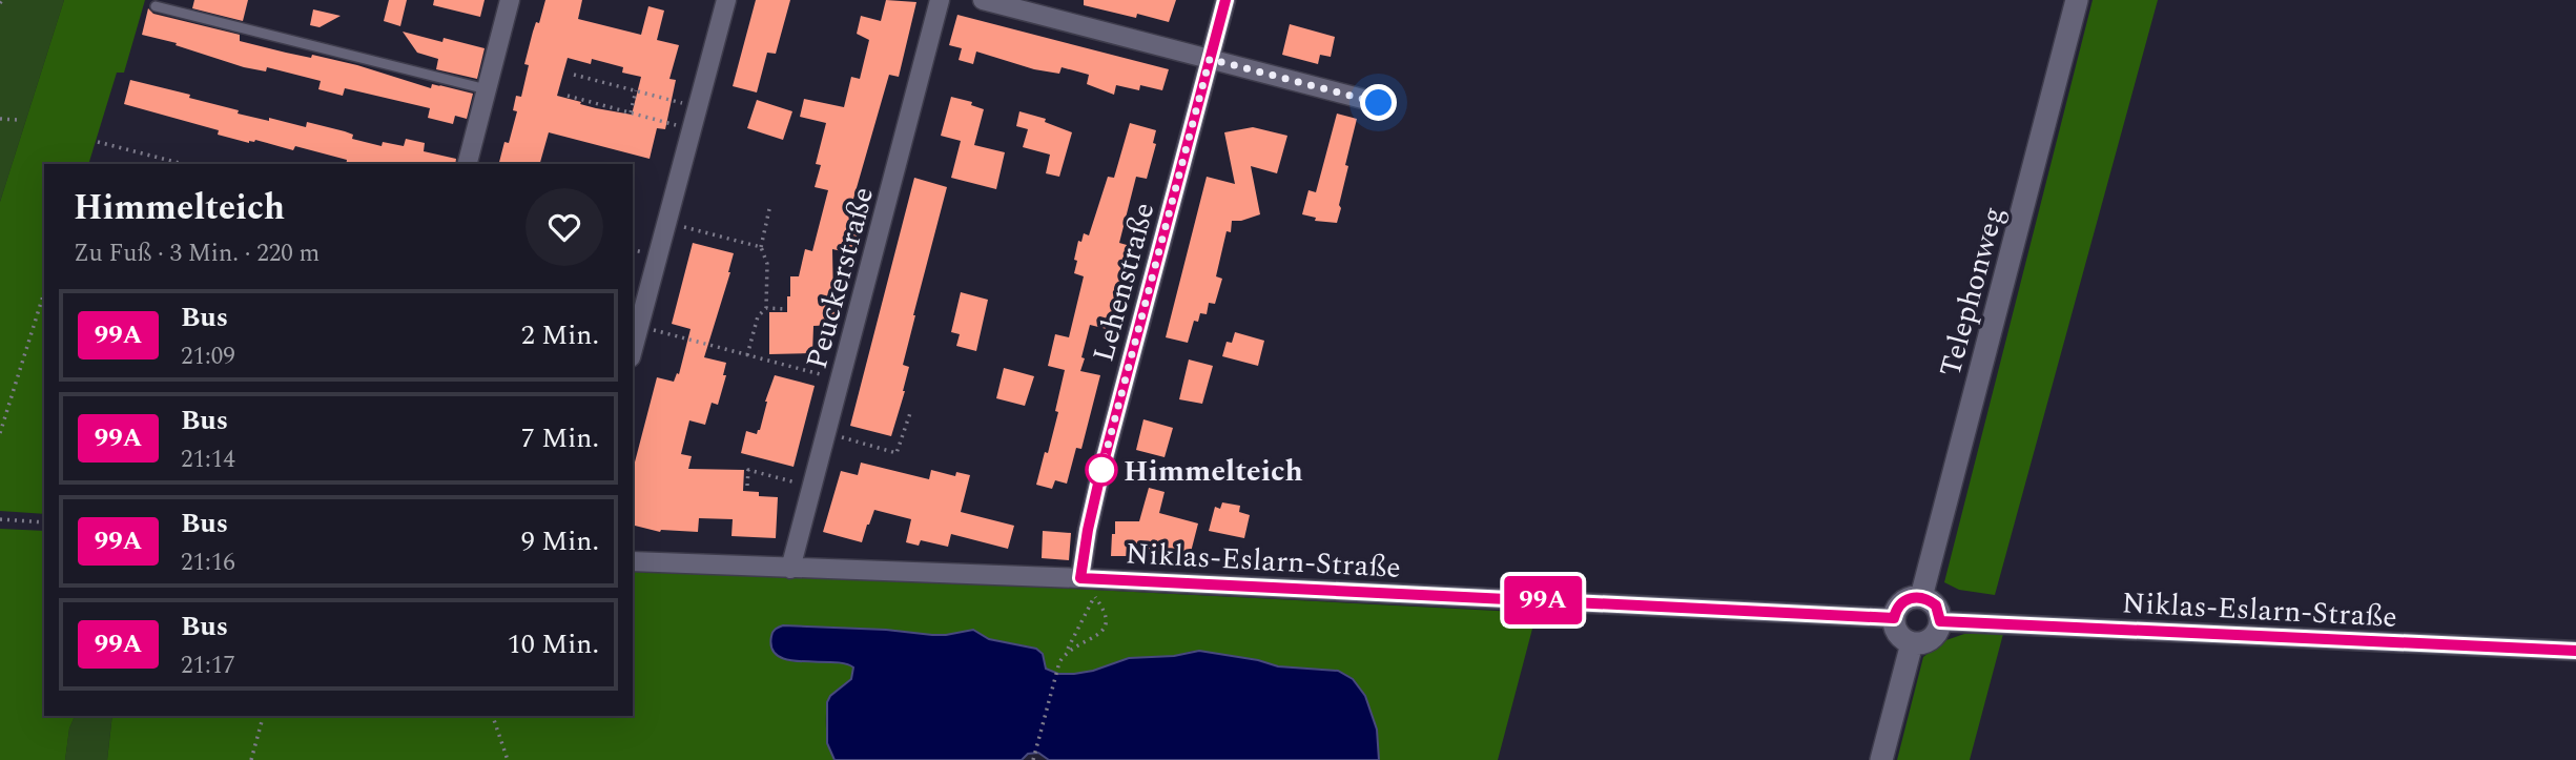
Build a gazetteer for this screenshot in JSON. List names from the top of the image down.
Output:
{
  "streets": {
    "street": [
      "Peuckerstraße",
      "Lehenstraße",
      "Telephonweg",
      "Niklas-Eslarn-Straße"
    ]
  },
  "crossings": [
    ["Peuckerstraße", "Niklas-Eslarn-Straße"],
    ["Lehenstraße", "Niklas-Eslarn-Straße"],
    ["Telephonweg", "Niklas-Eslarn-Straße"]
  ],
  "places": ["Himmelteich"],
  "lines": ["bus line 99A"],
  "page": {
    "on_map": "99A",
    "heading": ["Himmelteich", "Zu Fuß · 3 Min. · 220 m"],
    "list": [
      {
        "mark": "99A",
        "name": "Bus",
        "note": "21:09",
        "value": "2 Min."
      },
      {
        "mark": "99A",
        "name": "Bus",
        "note": "21:14",
        "value": "7 Min."
      },
      {
        "mark": "99A",
        "name": "Bus",
        "note": "21:16",
        "value": "9 Min."
      },
      {
        "mark": "99A",
        "name": "Bus",
        "note": "21:17",
        "value": "10 Min."
      }
    ]
  }
}
